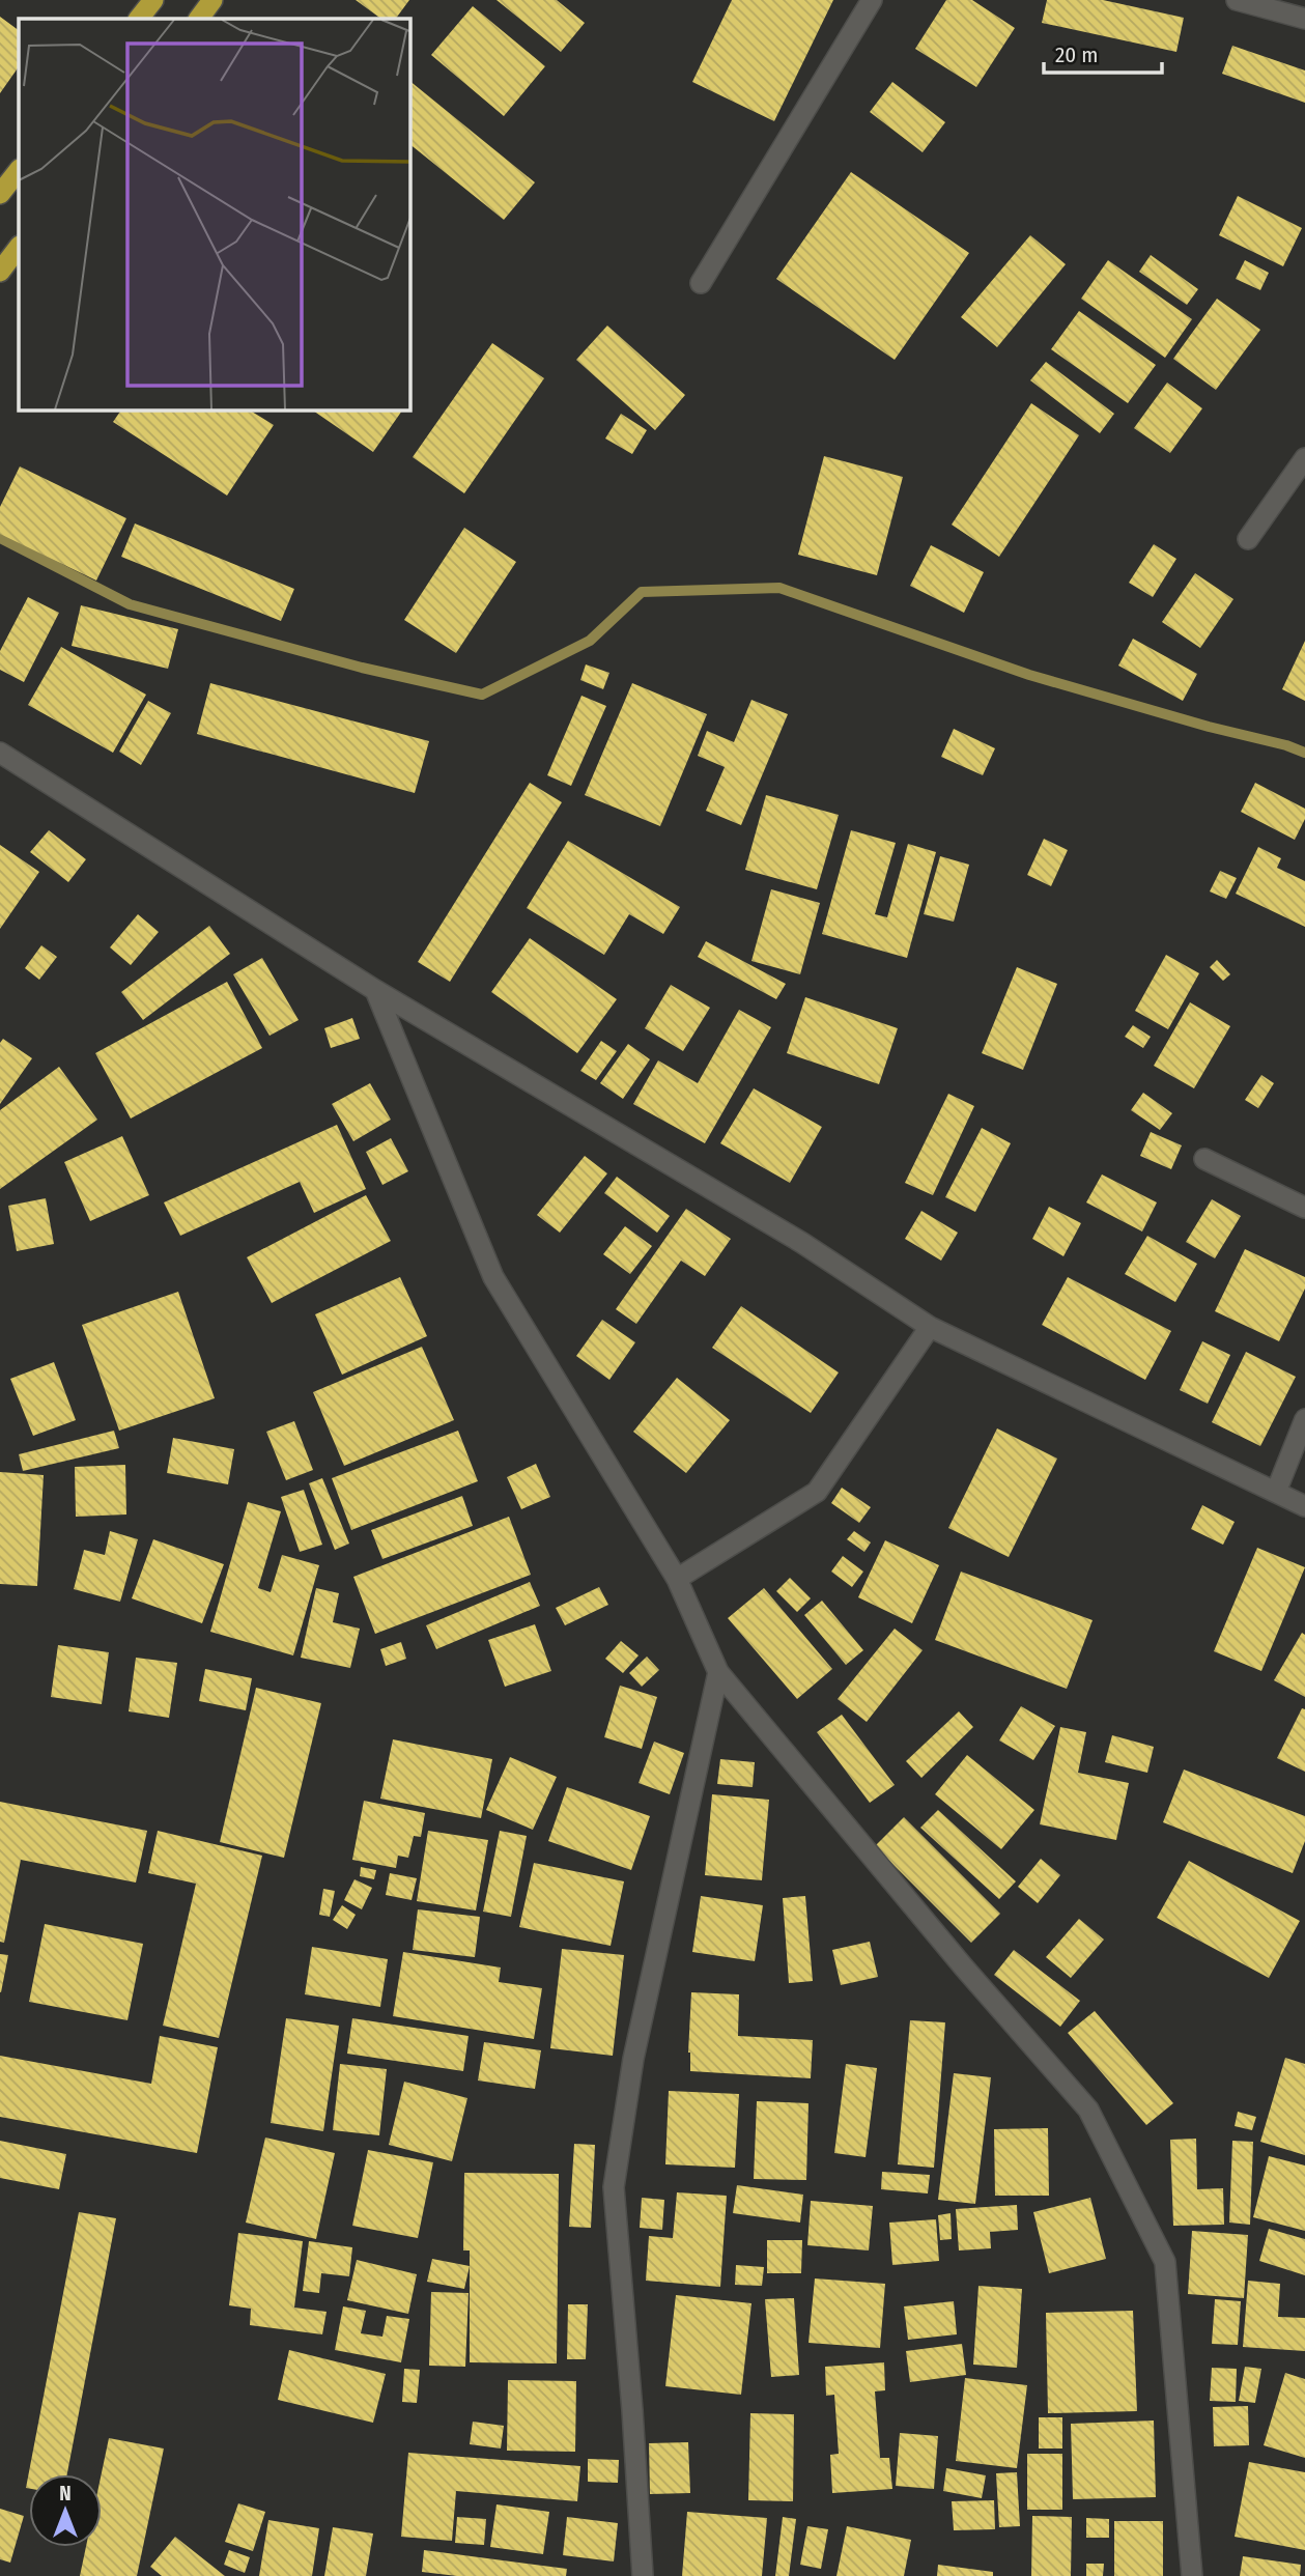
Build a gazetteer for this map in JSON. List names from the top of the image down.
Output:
{
  "scale_bar": "20 m",
  "north": "top"
}
